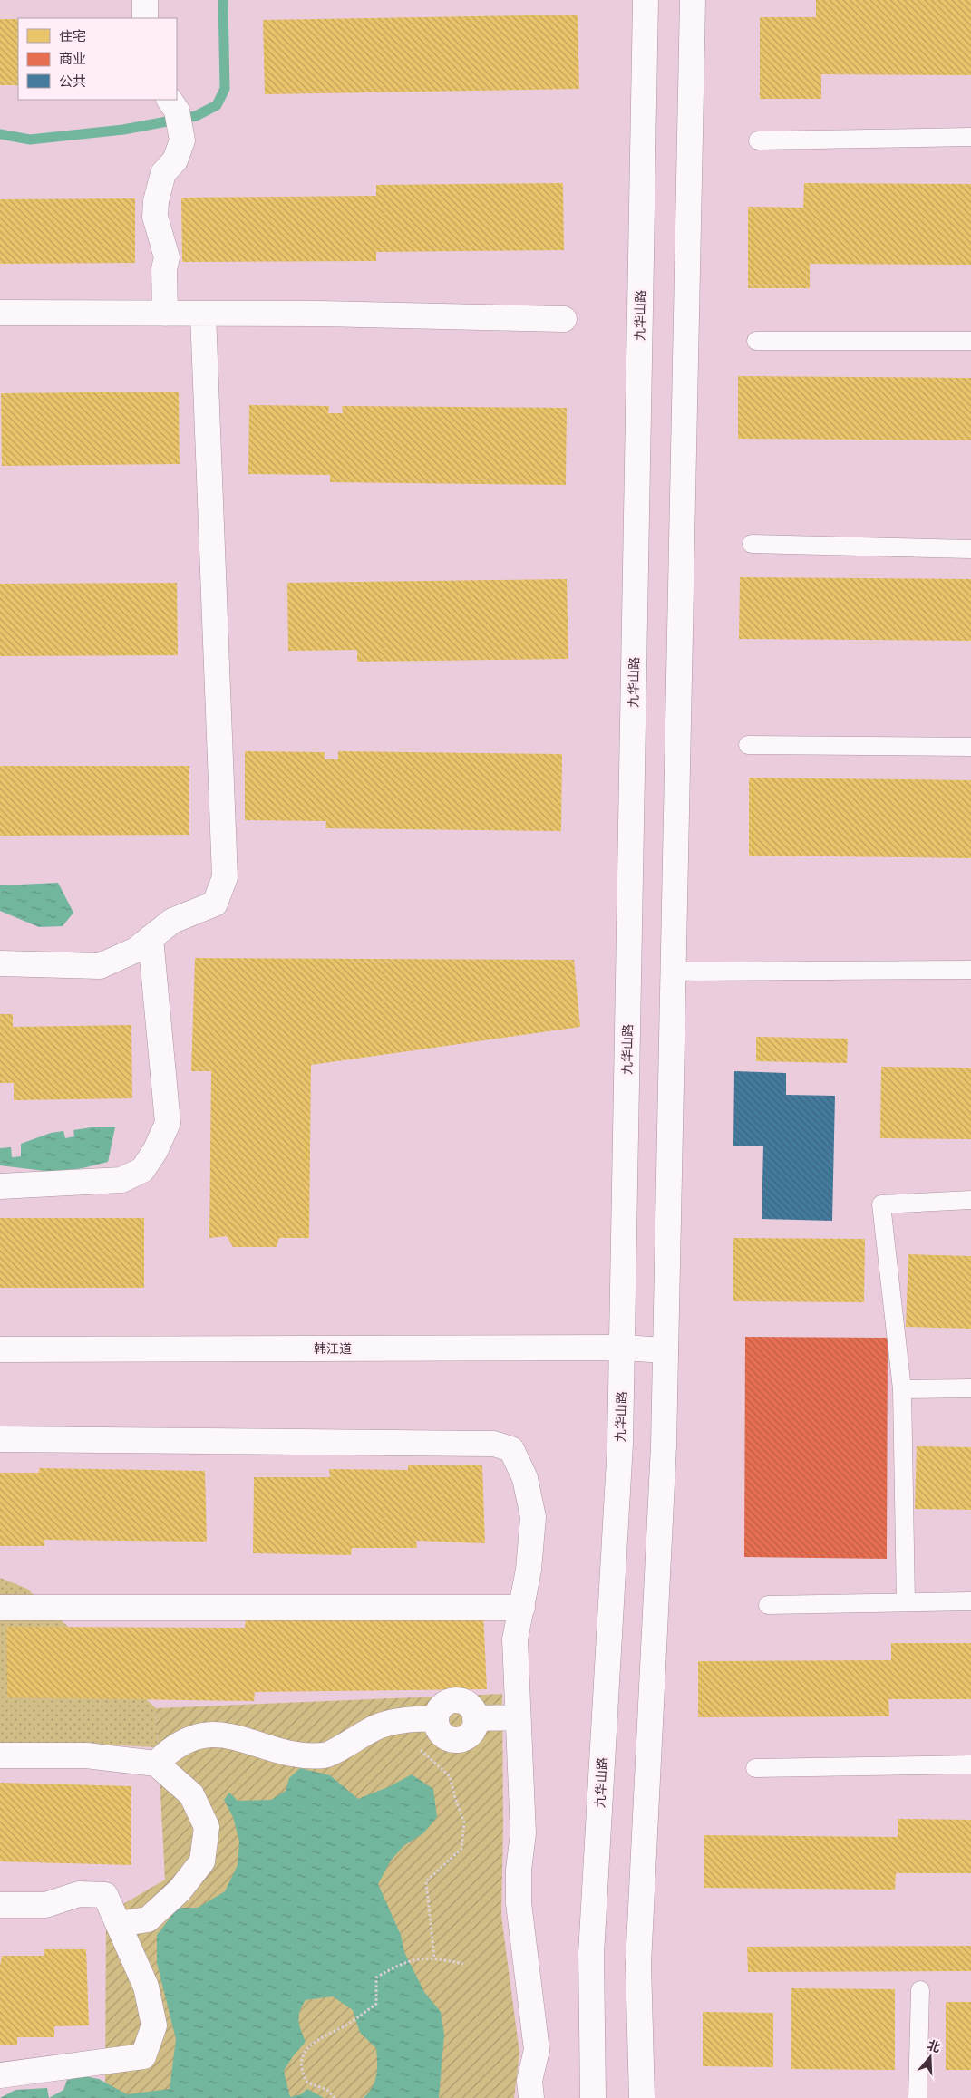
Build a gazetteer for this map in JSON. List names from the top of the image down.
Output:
{
  "streets": {
    "street": ["九华山路", "韩江道"]
  },
  "crossings": [
    ["九华山路", "韩江道"]
  ],
  "legend": ["住宅", "商业", "公共"],
  "north": "top"
}
